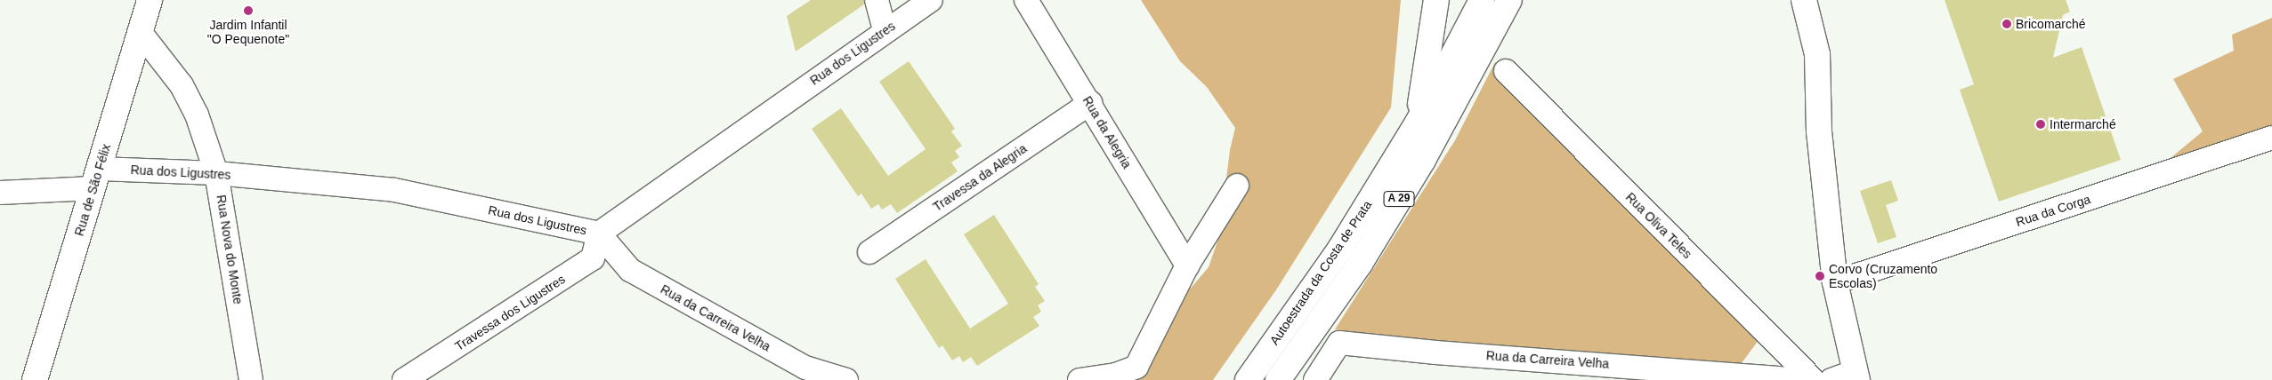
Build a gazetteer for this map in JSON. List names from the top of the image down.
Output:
{
  "streets": {
    "main road": ["Rua de São Félix", "A 29", "Autoestrada da Costa de Prata"],
    "street": [
      "Rua dos Ligustres",
      "Rua da Alegria",
      "Travessa da Alegria",
      "Rua da Corga",
      "Rua Oliva Teles",
      "Rua Nova do Monte",
      "Travessa dos Ligustres",
      "Rua da Carreira Velha"
    ]
  },
  "crossings": [
    ["Rua dos Ligustres", "Rua de São Félix"],
    ["Rua dos Ligustres", "Rua Nova do Monte"],
    ["Rua dos Ligustres", "Travessa dos Ligustres"],
    ["Rua dos Ligustres", "Rua da Carreira Velha"],
    ["Rua da Alegria", "Travessa da Alegria"],
    ["Rua de São Félix", "Rua Nova do Monte"],
    ["Travessa dos Ligustres", "Rua da Carreira Velha"]
  ],
  "places": [
    "Jardim Infantil \"O Pequenote\"",
    "Bricomarché",
    "Intermarché",
    "Corvo (Cruzamento Escolas)"
  ]
}
